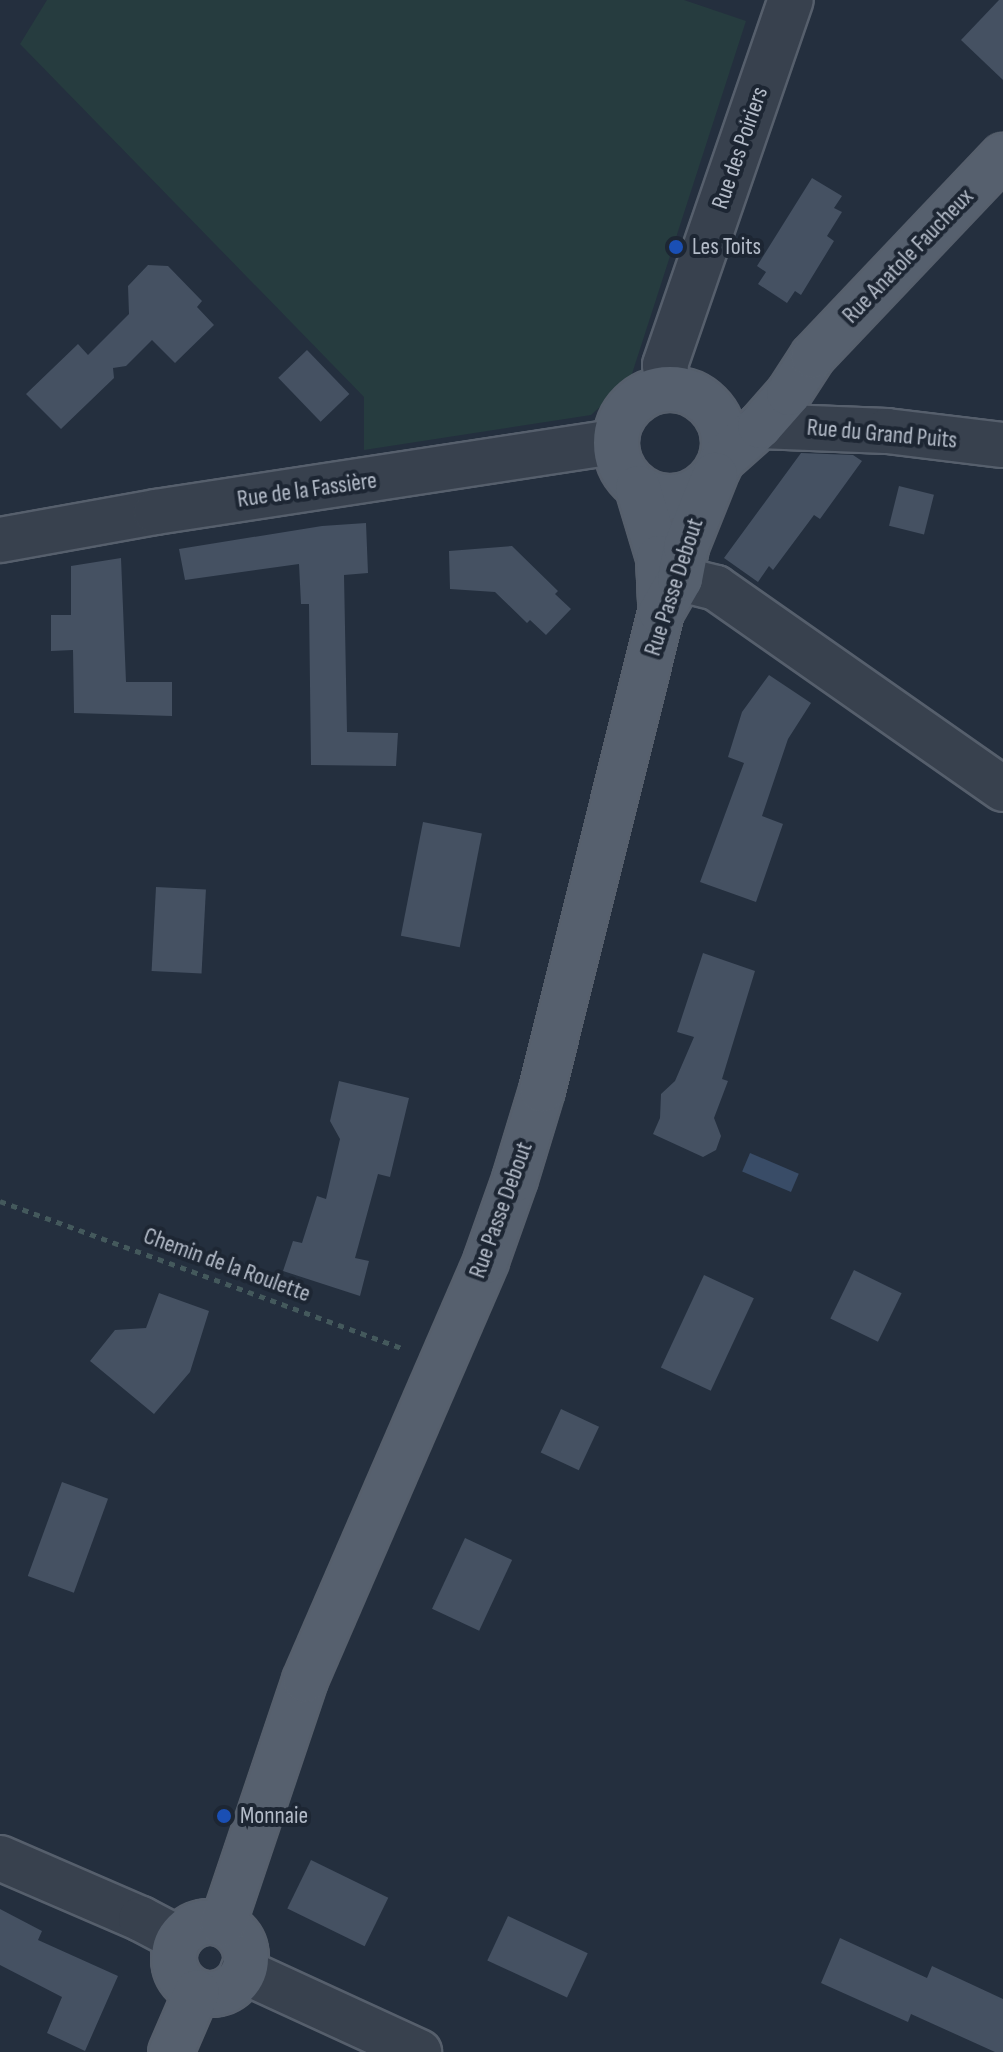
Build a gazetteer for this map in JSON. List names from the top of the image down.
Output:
{
  "streets": {
    "main road": ["Rue Anatole Faucheux", "Rue Passe Debout"],
    "street": ["Rue des Poiriers", "Rue du Grand Puits", "Rue de la Fassière"],
    "path": ["Chemin de la Roulette"]
  },
  "crossings": [
    ["Rue des Poiriers", "Rue Anatole Faucheux"],
    ["Rue des Poiriers", "Rue de la Fassière"],
    ["Rue des Poiriers", "Rue Passe Debout"],
    ["Rue Anatole Faucheux", "Rue du Grand Puits"],
    ["Rue Anatole Faucheux", "Rue de la Fassière"],
    ["Rue Anatole Faucheux", "Rue Passe Debout"],
    ["Rue de la Fassière", "Rue Passe Debout"],
    ["Rue Passe Debout", "Chemin de la Roulette"]
  ],
  "places": ["Les Toits", "Monnaie"]
}
